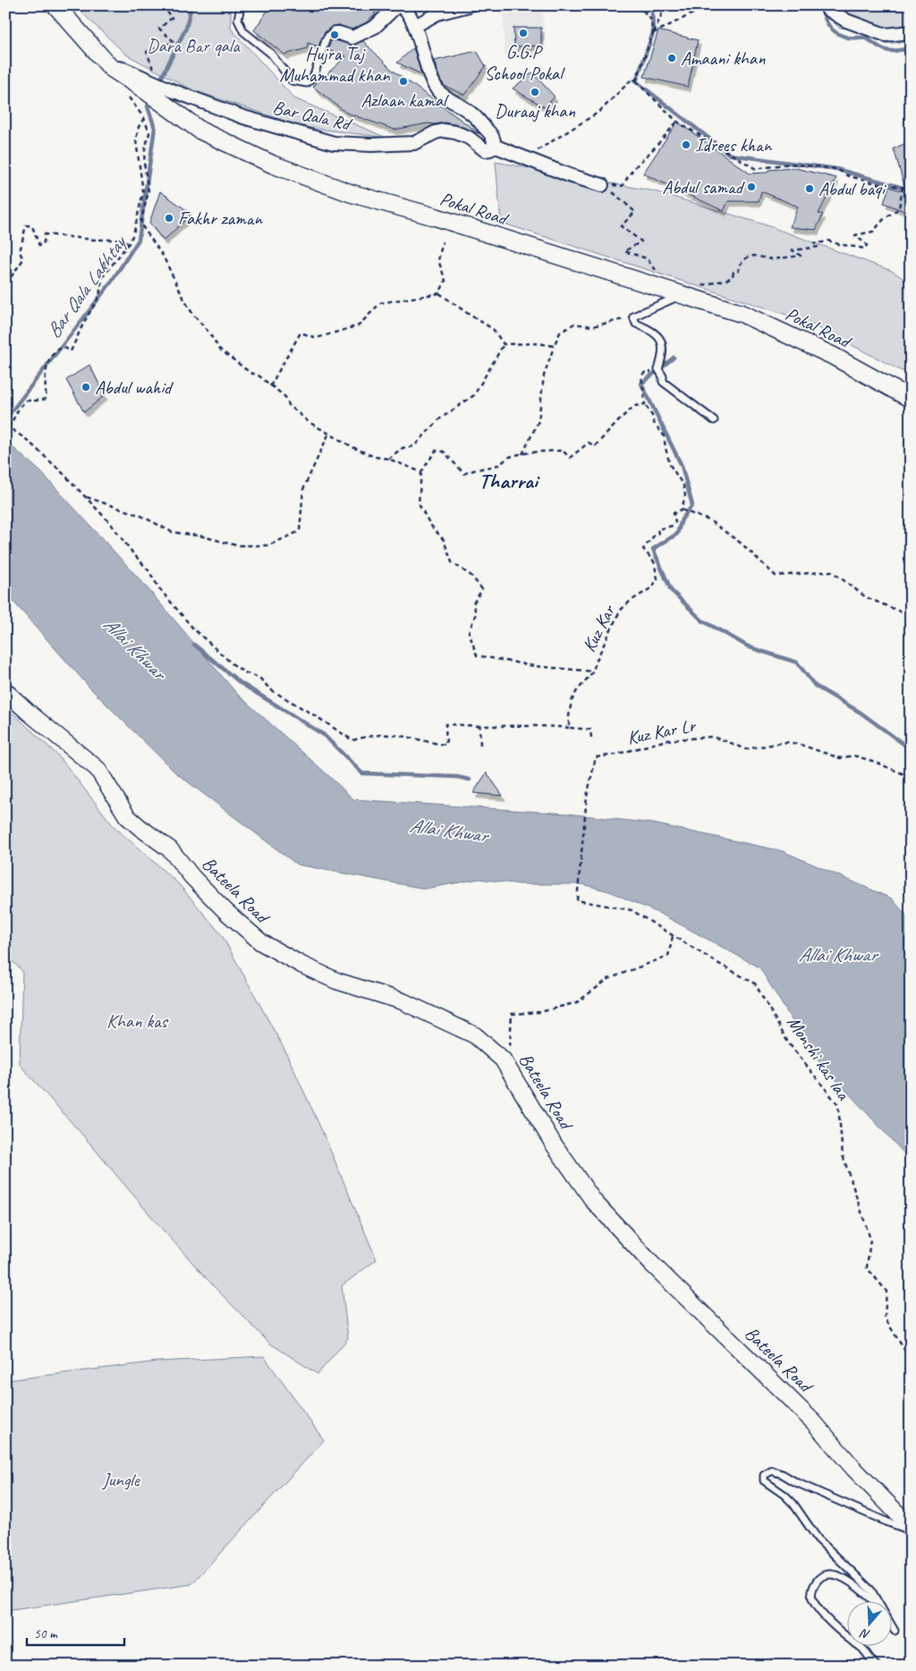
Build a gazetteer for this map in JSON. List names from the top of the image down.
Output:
{
  "streets": {
    "main road": ["Pokal Road"],
    "street": ["Bar Qala Rd", "Bateela Road"],
    "path": ["Kuz Kar", "Kuz Kar Lr", "Monshi kas laa"]
  },
  "crossings": [
    ["Bar Qala Rd", "Pokal Road"],
    ["Kuz Kar Lr", "Monshi kas laa"]
  ],
  "districts": ["Tharrai"],
  "water": ["Bar Qala Lakhtay", "Allai Khwar"],
  "parks": ["Dara Bar qala", "Khan kas", "Jungle"],
  "places": [
    "G.G.P School Pokal",
    "Hujra Taj Muhammad khan",
    "Amaani khan",
    "Azlaan kamal",
    "Duraaj khan",
    "Idrees khan",
    "Abdul samad",
    "Abdul baqi",
    "Fakhr zaman",
    "Abdul wahid"
  ],
  "scale_bar": "50 m",
  "north": "bottom"
}
